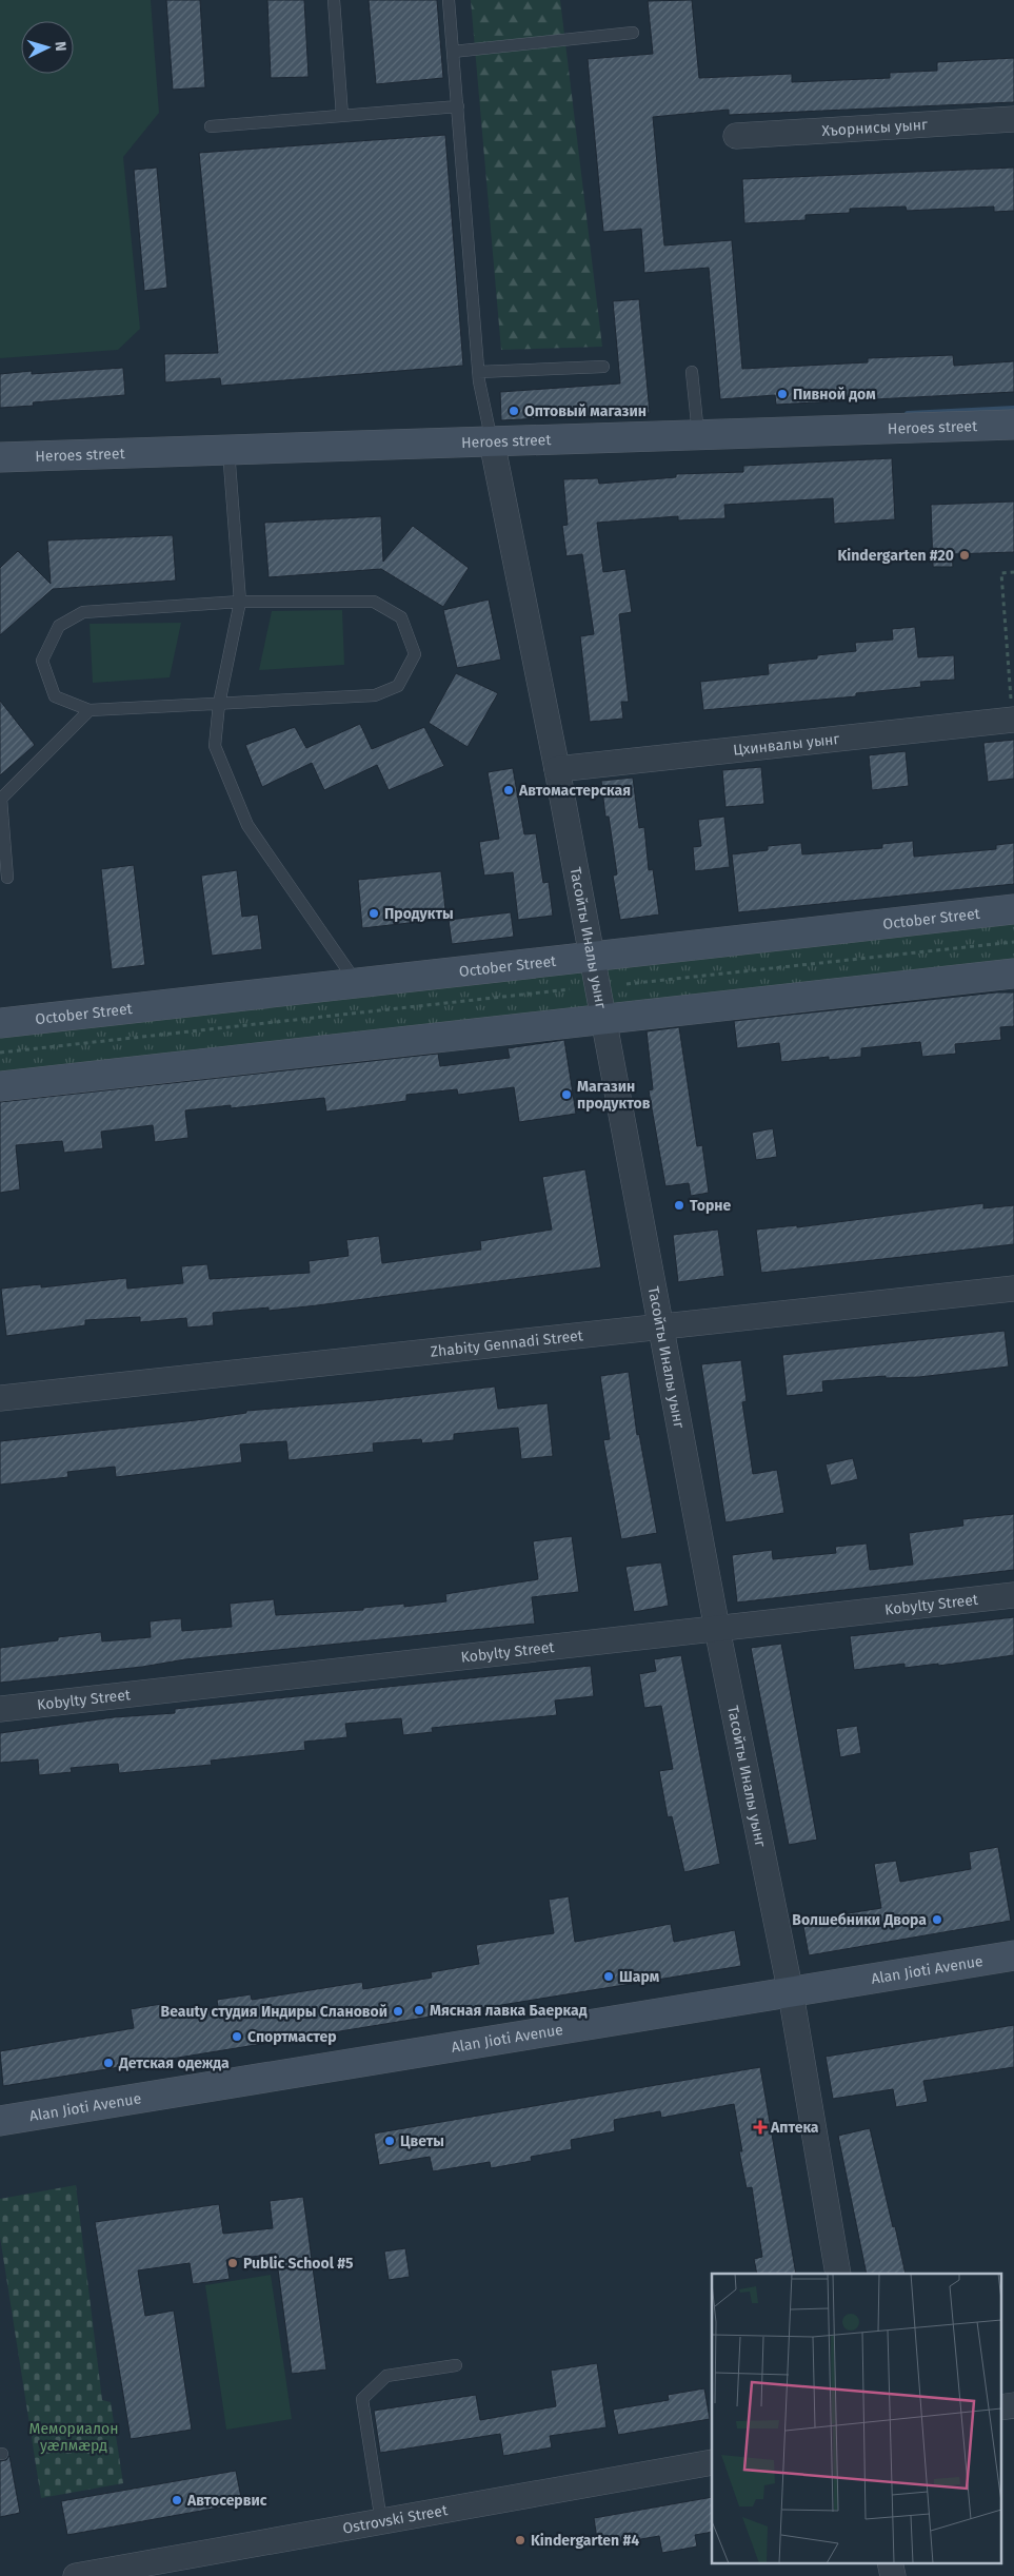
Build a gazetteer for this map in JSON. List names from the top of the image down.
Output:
{
  "streets": {
    "street": [
      "Хъорнисы уынг",
      "Heroes street",
      "Цхинвалы уынг",
      "October Street",
      "Тасойты Иналы уынг",
      "Zhabity Gennadi Street",
      "Kobylty Street",
      "Alan Jioti Avenue",
      "Ostrovski Street"
    ]
  },
  "crossings": [
    ["Heroes street", "Тасойты Иналы уынг"],
    ["Цхинвалы уынг", "Тасойты Иналы уынг"],
    ["October Street", "Тасойты Иналы уынг"],
    ["Тасойты Иналы уынг", "Zhabity Gennadi Street"],
    ["Тасойты Иналы уынг", "Kobylty Street"],
    ["Тасойты Иналы уынг", "Alan Jioti Avenue"]
  ],
  "parks": ["Мемориалон уæлмæрд"],
  "places": {
    "other": [
      "Пивной дом",
      "Оптовый магазин",
      "Kindergarten #20",
      "Автомастерская",
      "Продукты",
      "Магазин продуктов",
      "Торне",
      "Волшебники Двора",
      "Шарм",
      "Мясная лавка Баеркад",
      "Beauty студия Индиры Слановой",
      "Спортмастер",
      "Детская одежда",
      "Цветы",
      "Public School #5",
      "Автосервис",
      "Kindergarten #4"
    ],
    "health": ["Аптека"]
  },
  "north": "right"
}
